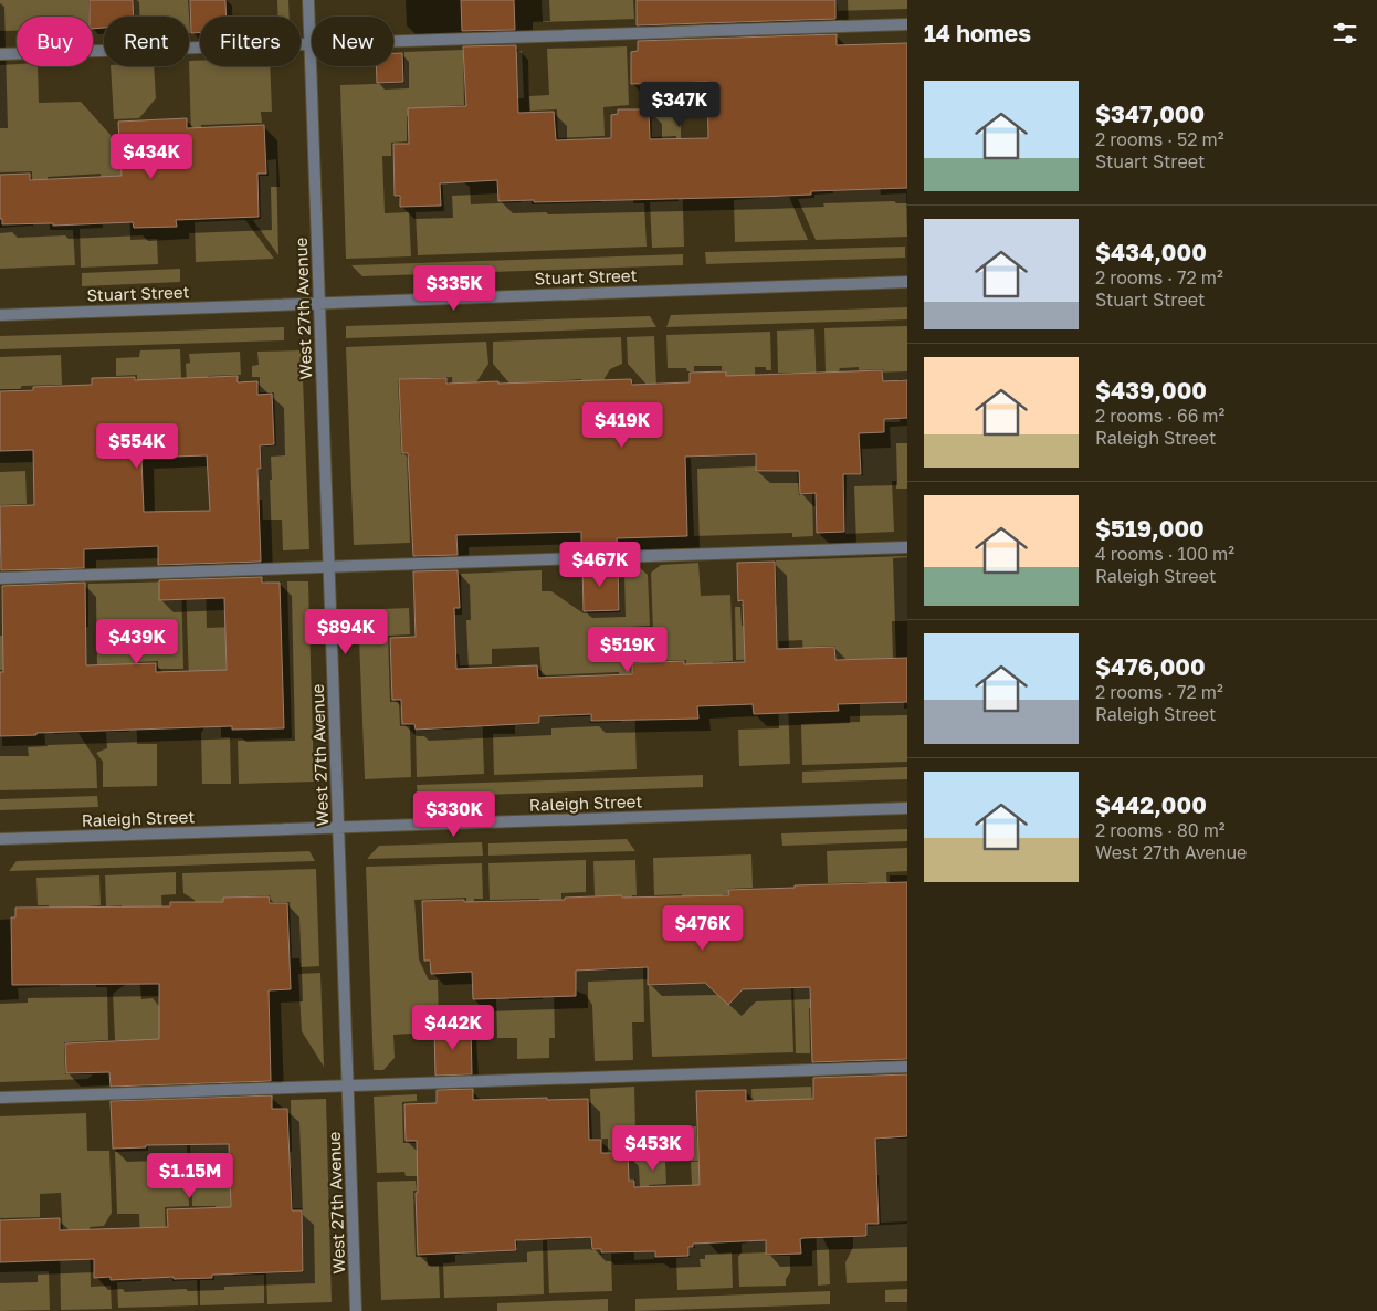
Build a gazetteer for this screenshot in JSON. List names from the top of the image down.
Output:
{
  "streets": {
    "street": ["Stuart Street", "West 27th Avenue", "Raleigh Street"]
  },
  "crossings": [
    ["Stuart Street", "West 27th Avenue"],
    ["West 27th Avenue", "Raleigh Street"]
  ],
  "page": {
    "heading": "14 homes",
    "chip": [
      "Buy",
      "Rent",
      "Filters",
      "New"
    ],
    "list": [
      {
        "name": "$347,000",
        "note": "2 rooms · 52 m² · Stuart Street"
      },
      {
        "name": "$434,000",
        "note": "2 rooms · 72 m² · Stuart Street"
      },
      {
        "name": "$439,000",
        "note": "2 rooms · 66 m² · Raleigh Street"
      },
      {
        "name": "$519,000",
        "note": "4 rooms · 100 m² · Raleigh Street"
      },
      {
        "name": "$476,000",
        "note": "2 rooms · 72 m² · Raleigh Street"
      },
      {
        "name": "$442,000",
        "note": "2 rooms · 80 m² · West 27th Avenue"
      }
    ],
    "price": [
      "$347K",
      "$434K",
      "$335K",
      "$419K",
      "$554K",
      "$467K",
      "$894K",
      "$439K",
      "$519K",
      "$330K",
      "$476K",
      "$442K",
      "$453K",
      "$1.15M"
    ]
  }
}
